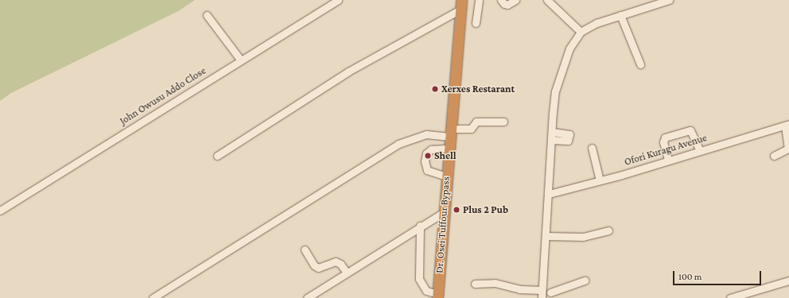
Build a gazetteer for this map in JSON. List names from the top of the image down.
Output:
{
  "streets": {
    "highway": ["Dr. Osei Tuffour Bypass"],
    "street": ["John Owusu Addo Close", "Ofori Kuragu Avenue"]
  },
  "places": ["Xerxes Restarant", "Shell", "Plus 2 Pub"],
  "scale_bar": "100 m"
}
